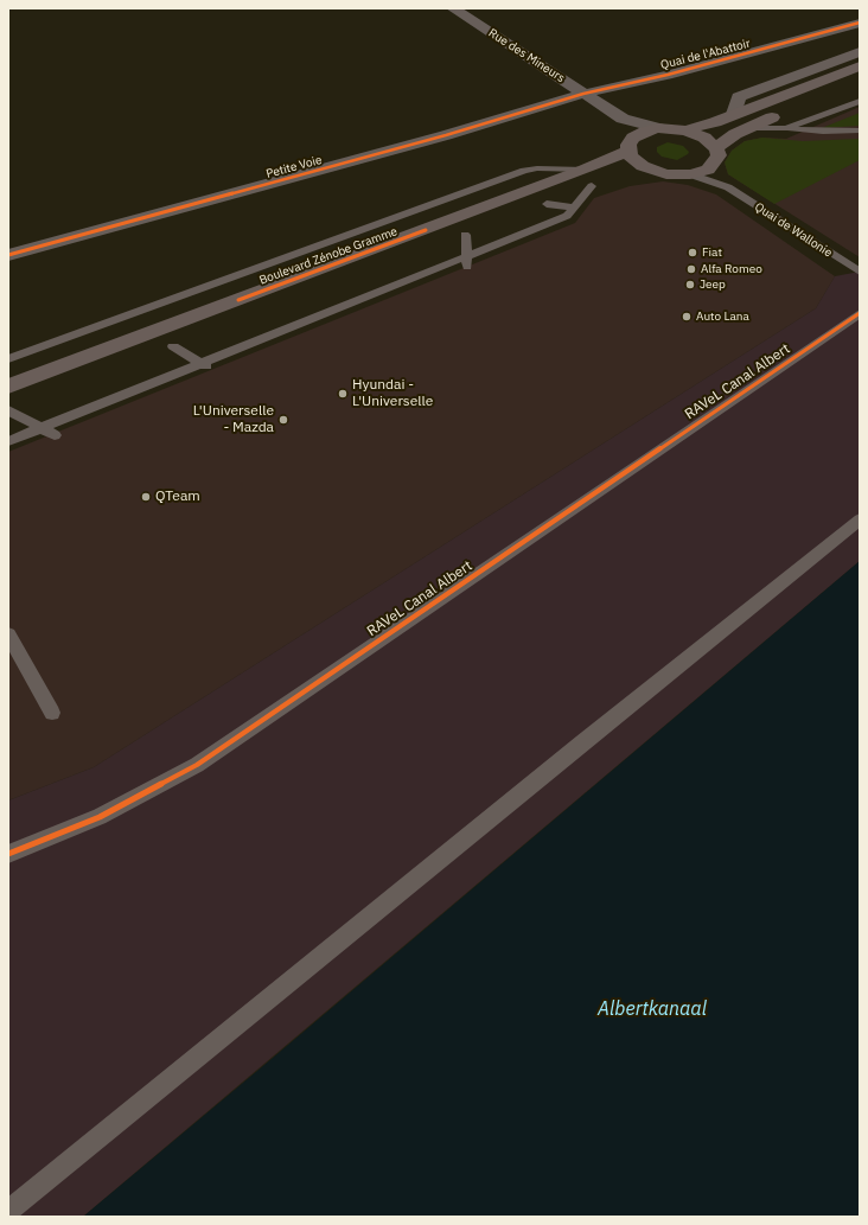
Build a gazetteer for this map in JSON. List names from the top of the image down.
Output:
{
  "streets": {
    "main road": ["Boulevard Zénobe Gramme"],
    "street": ["Quai de l'Abattoir", "Rue des Mineurs", "Petite Voie"],
    "lane": ["Quai de Wallonie", "RAVeL Canal Albert"]
  },
  "crossings": [
    ["Quai de l'Abattoir", "Rue des Mineurs"],
    ["Quai de l'Abattoir", "Petite Voie"],
    ["Rue des Mineurs", "Petite Voie"],
    ["Rue des Mineurs", "Boulevard Zénobe Gramme"],
    ["Quai de Wallonie", "Boulevard Zénobe Gramme"]
  ],
  "water": ["Albertkanaal"],
  "places": [
    "Fiat",
    "Alfa Romeo",
    "Jeep",
    "Auto Lana",
    "Hyundai - L'Universelle",
    "L'Universelle - Mazda",
    "QTeam"
  ]
}
